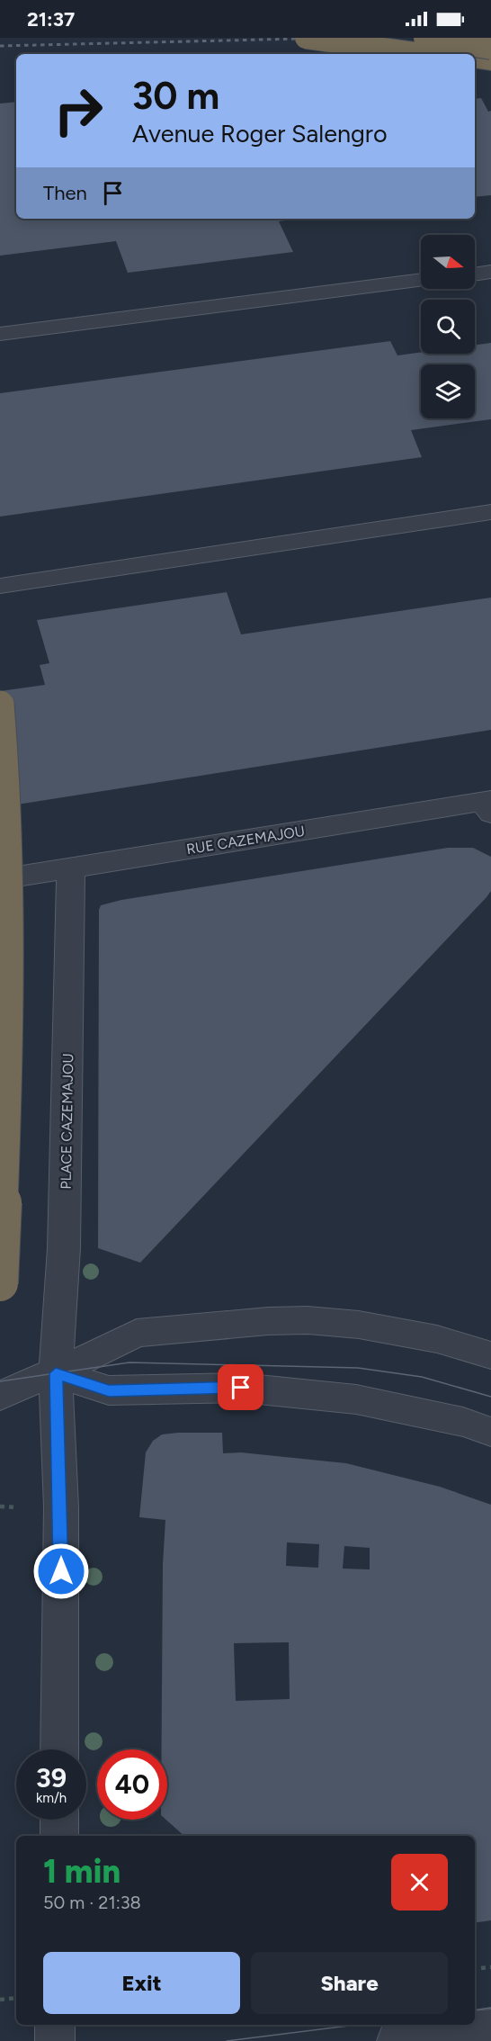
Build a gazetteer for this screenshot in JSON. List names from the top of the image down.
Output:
{
  "streets": {
    "street": ["RUE CAZEMAJOU", "PLACE CAZEMAJOU"]
  },
  "crossings": [
    ["RUE CAZEMAJOU", "PLACE CAZEMAJOU"]
  ],
  "north": "right",
  "page": {
    "status": "21:37",
    "turn": ["30 m", "Avenue Roger Salengro"],
    "then": "Then",
    "speed": "39 km/h",
    "limit": "40",
    "heading": ["1 min", "50 m · 21:38"],
    "buttons": ["Exit", "Share"]
  }
}
